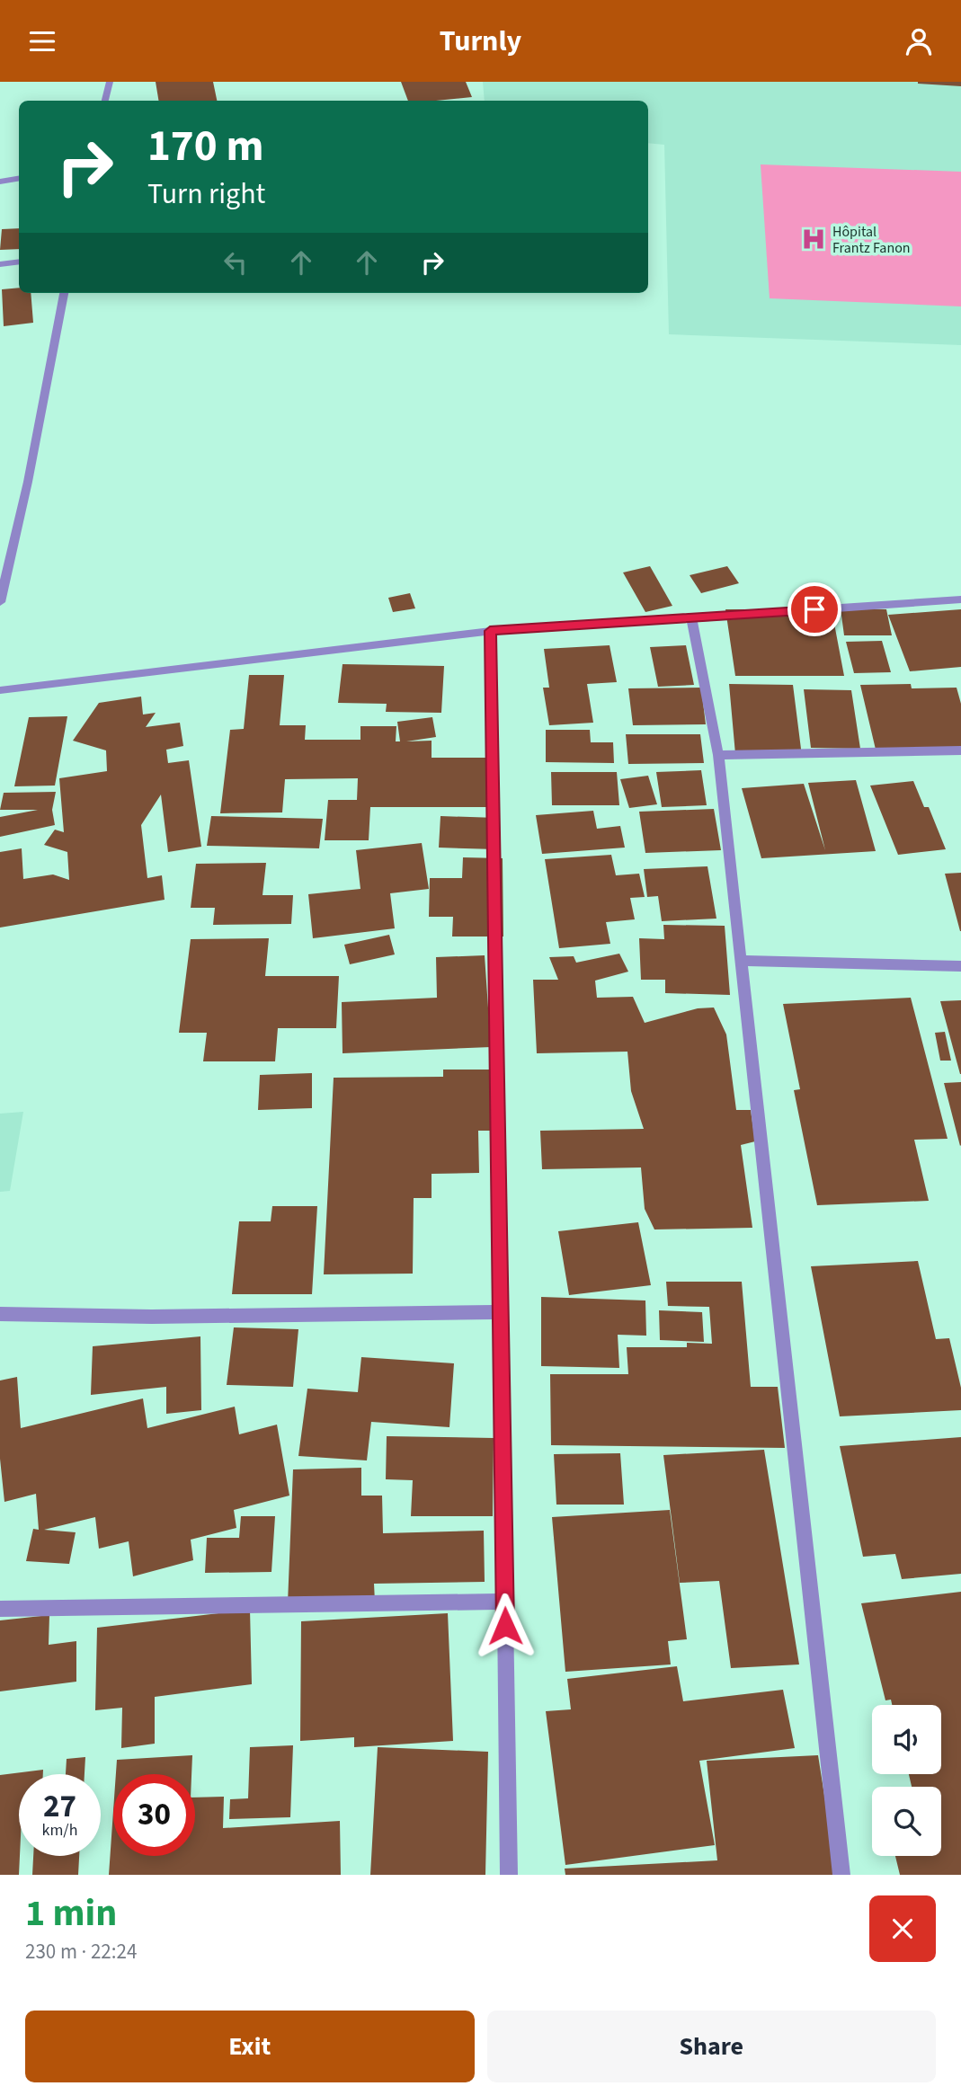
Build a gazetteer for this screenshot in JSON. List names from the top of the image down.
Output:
{
  "places": {
    "hospital": ["Hôpital Frantz Fanon"]
  },
  "page": {
    "header": "Turnly",
    "turn": ["170 m", "Turn right"],
    "speed": "27 km/h",
    "limit": "30",
    "heading": ["1 min", "230 m · 22:24"],
    "buttons": ["Exit", "Share"]
  }
}
